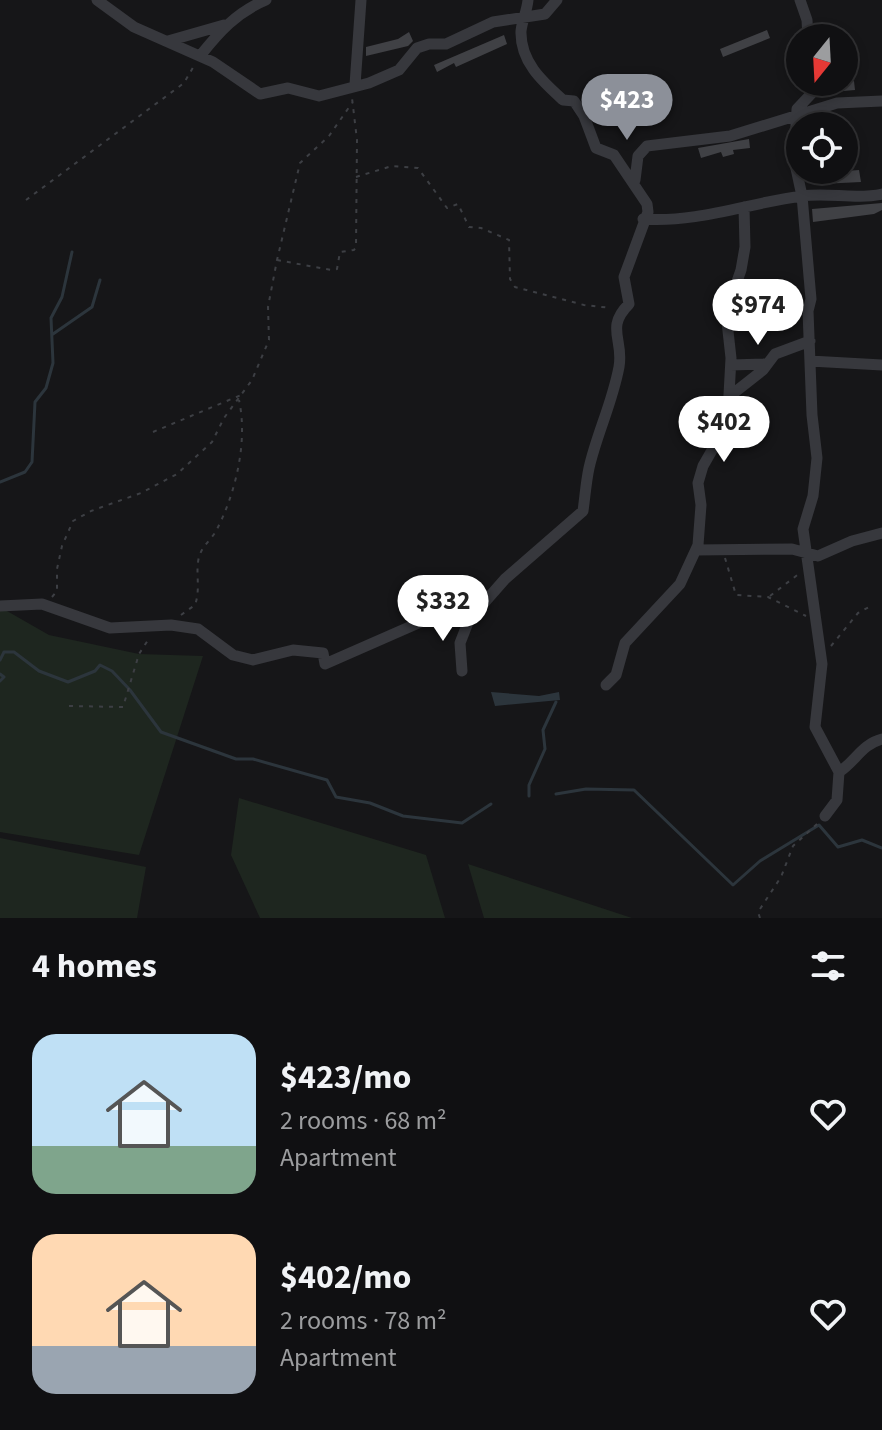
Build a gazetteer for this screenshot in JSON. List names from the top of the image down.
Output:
{
  "north": "bottom",
  "page": {
    "price": [
      "$423",
      "$974",
      "$402",
      "$332"
    ],
    "heading": "4 homes",
    "list": [
      {
        "name": "$423/mo",
        "note": "2 rooms · 68 m² · Apartment"
      },
      {
        "name": "$402/mo",
        "note": "2 rooms · 78 m² · Apartment"
      }
    ]
  }
}
